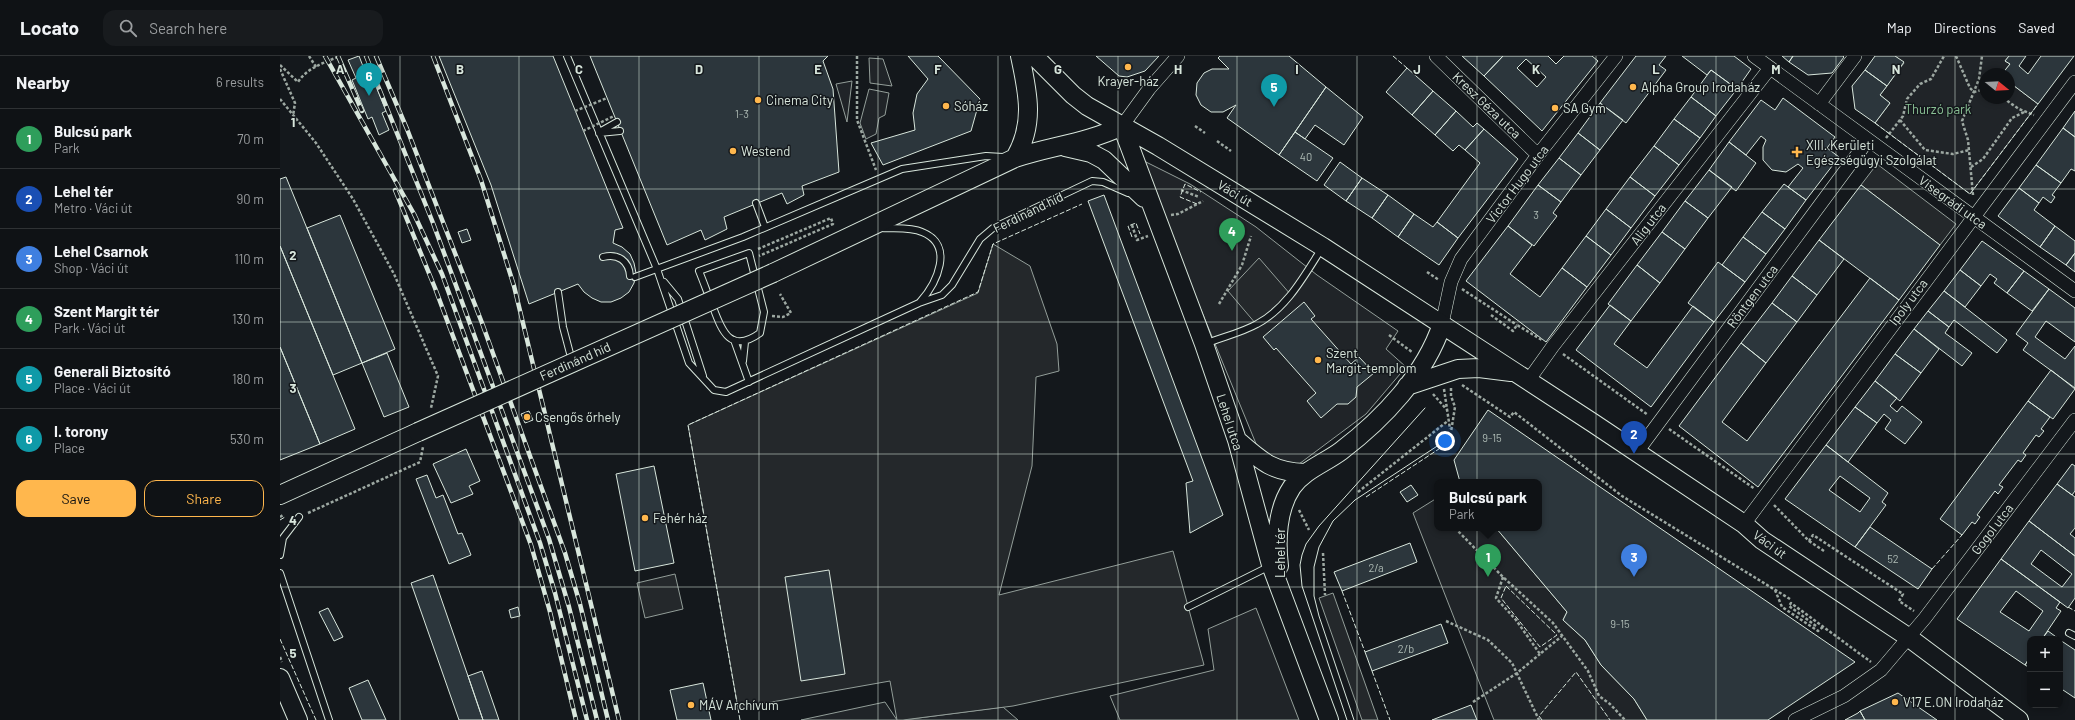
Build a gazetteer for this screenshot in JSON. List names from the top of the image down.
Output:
{
  "streets": {
    "main road": [
      "Váci út",
      "Ferdinánd híd",
      "Lehel utca",
      "Lehel tér"
    ],
    "street": [
      "Kresz Géza utca",
      "Victor Hugo utca",
      "Visegrádi utca",
      "Alig utca",
      "Röntgen utca",
      "Ipoly utca",
      "Gogol utca"
    ]
  },
  "crossings": [
    ["Kresz Géza utca", "Victor Hugo utca"],
    ["Victor Hugo utca", "Váci út"],
    ["Váci út", "Ferdinánd híd"],
    ["Váci út", "Alig utca"],
    ["Váci út", "Röntgen utca"],
    ["Váci út", "Ipoly utca"],
    ["Váci út", "Lehel utca"],
    ["Váci út", "Gogol utca"],
    ["Váci út", "Lehel tér"],
    ["Visegrádi utca", "Alig utca"],
    ["Visegrádi utca", "Röntgen utca"],
    ["Visegrádi utca", "Ipoly utca"],
    ["Ferdinánd híd", "Lehel utca"],
    ["Lehel utca", "Lehel tér"]
  ],
  "parks": ["Thurzó park"],
  "places": {
    "other": [
      "Krayer-ház",
      "Alpha Group Irodaház",
      "Cinema City",
      "Sóház",
      "SA Gym",
      "Westend",
      "Szent Margit-templom",
      "Csengős őrhely",
      "Fehér ház",
      "V17 E.ON Irodaház",
      "MÁV Archívum"
    ],
    "health": ["XIII. Kerületi Egészségügyi Szolgálat"]
  },
  "house_numbers": [
    "1-3",
    "40",
    "3",
    "9-15",
    "52",
    "2/a",
    "9-15",
    "2/b"
  ],
  "north": "right",
  "page": {
    "header": "Locato",
    "search": "Search here",
    "nav": ["Map", "Directions", "Saved"],
    "heading": ["Nearby", "6 results"],
    "pins": [
      "6",
      "5",
      "4",
      "2",
      "1",
      "3"
    ],
    "list": [
      {
        "mark": "1",
        "name": "Bulcsú park",
        "note": "Park",
        "value": "70 m"
      },
      {
        "mark": "2",
        "name": "Lehel tér",
        "note": "Metro · Váci út",
        "value": "90 m"
      },
      {
        "mark": "3",
        "name": "Lehel Csarnok",
        "note": "Shop · Váci út",
        "value": "110 m"
      },
      {
        "mark": "4",
        "name": "Szent Margit tér",
        "note": "Park · Váci út",
        "value": "130 m"
      },
      {
        "mark": "5",
        "name": "Generali Biztosító",
        "note": "Place · Váci út",
        "value": "180 m"
      },
      {
        "mark": "6",
        "name": "I. torony",
        "note": "Place",
        "value": "530 m"
      }
    ],
    "buttons": ["Save", "Share"],
    "popup": ["Bulcsú park", "Park"],
    "map_buttons": ["+", "−"]
  },
  "grid": {
    "columns": [
      "A",
      "B",
      "C",
      "D",
      "E",
      "F",
      "G",
      "H",
      "I",
      "J",
      "K",
      "L",
      "M",
      "N"
    ],
    "rows": [
      "1",
      "2",
      "3",
      "4",
      "5"
    ]
  }
}
